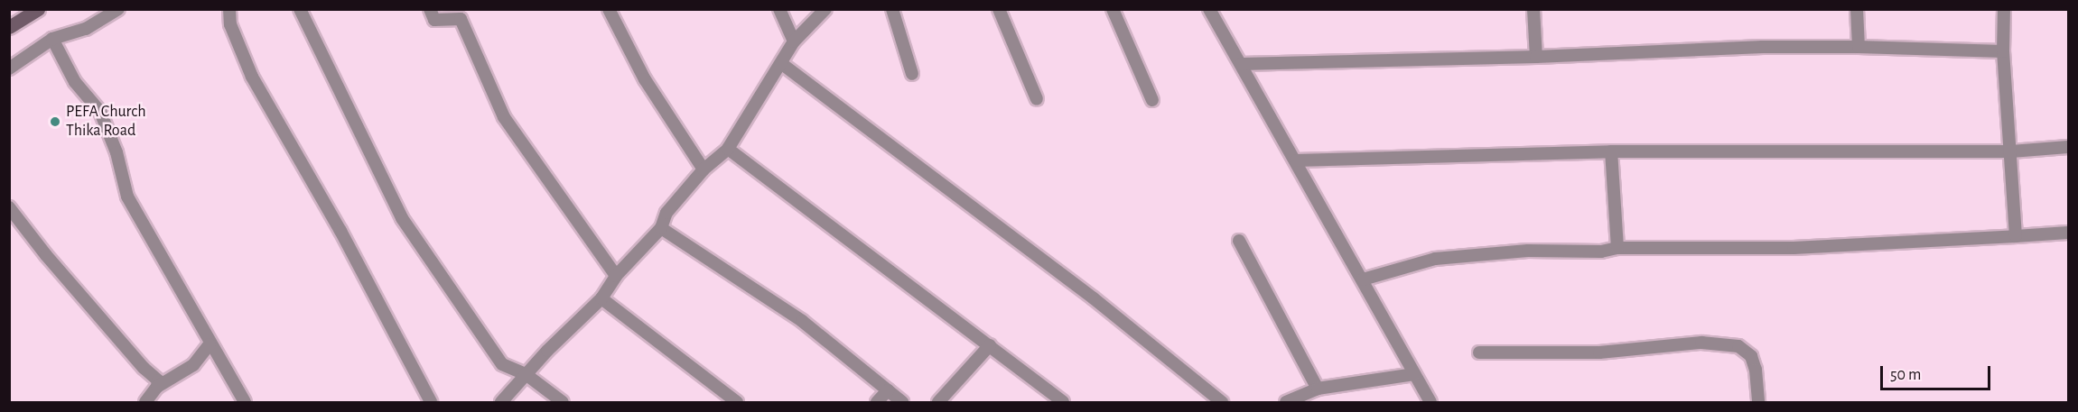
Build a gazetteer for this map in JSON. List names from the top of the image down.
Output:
{
  "places": ["PEFA Church Thika Road"],
  "scale_bar": "50 m"
}
